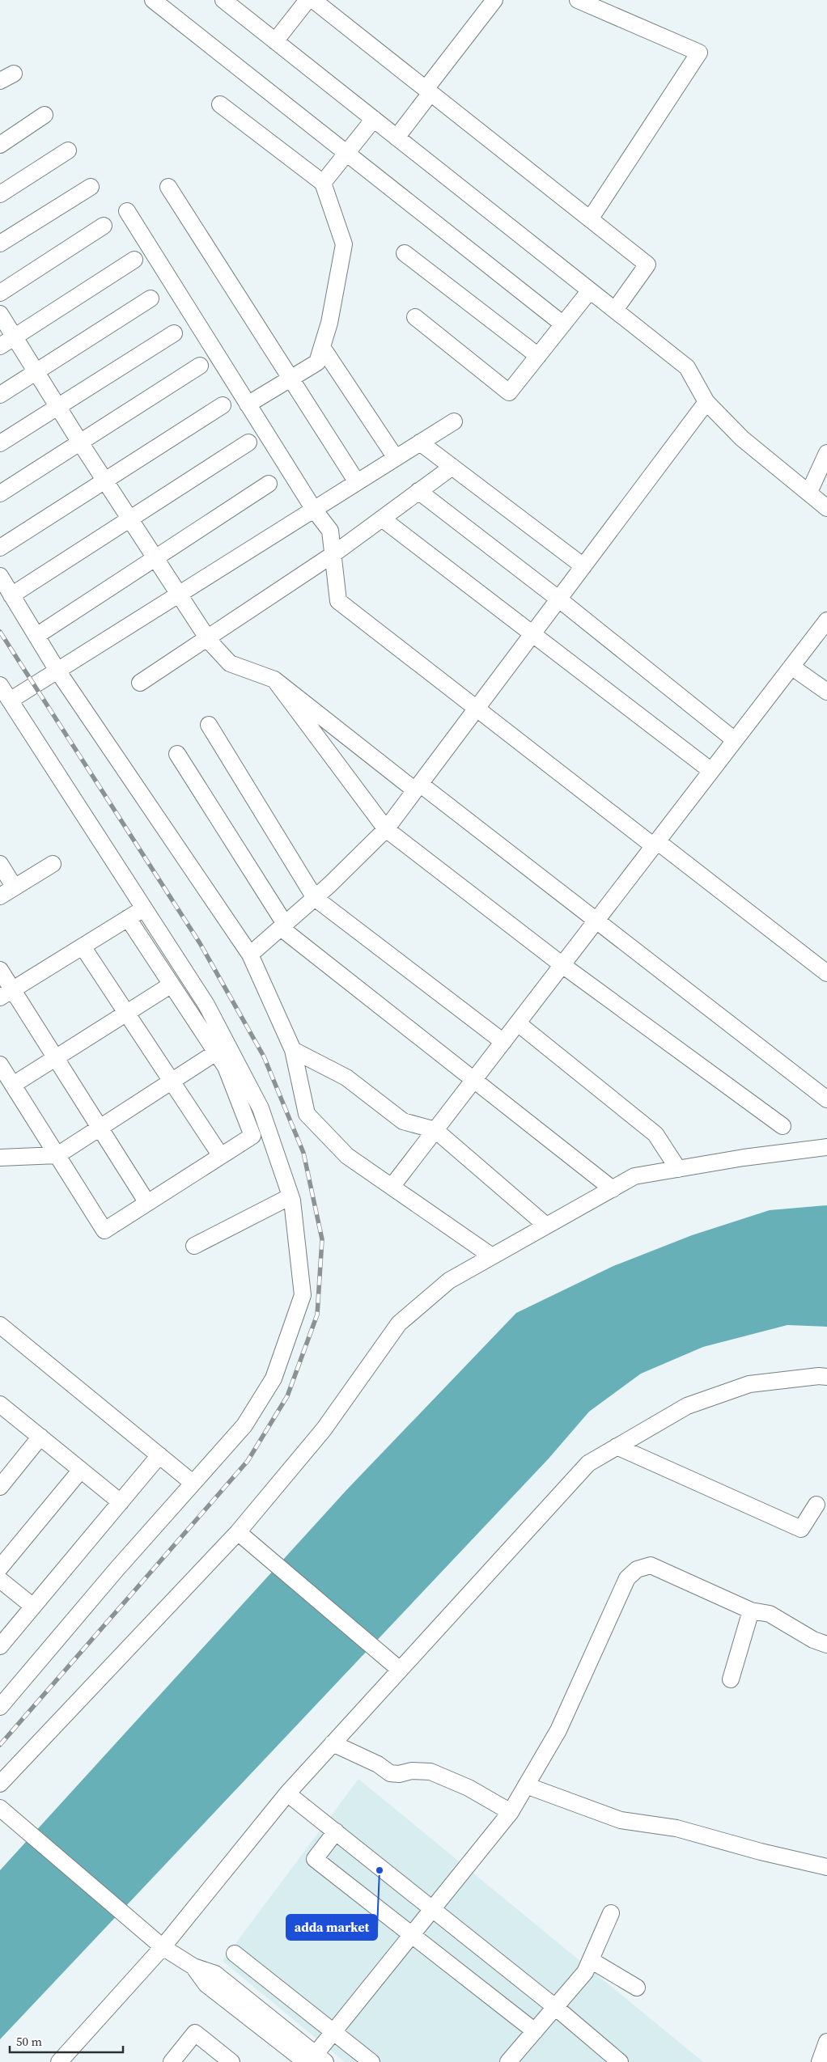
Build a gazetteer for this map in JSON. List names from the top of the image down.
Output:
{
  "places": ["adda market"],
  "scale_bar": "50 m"
}
